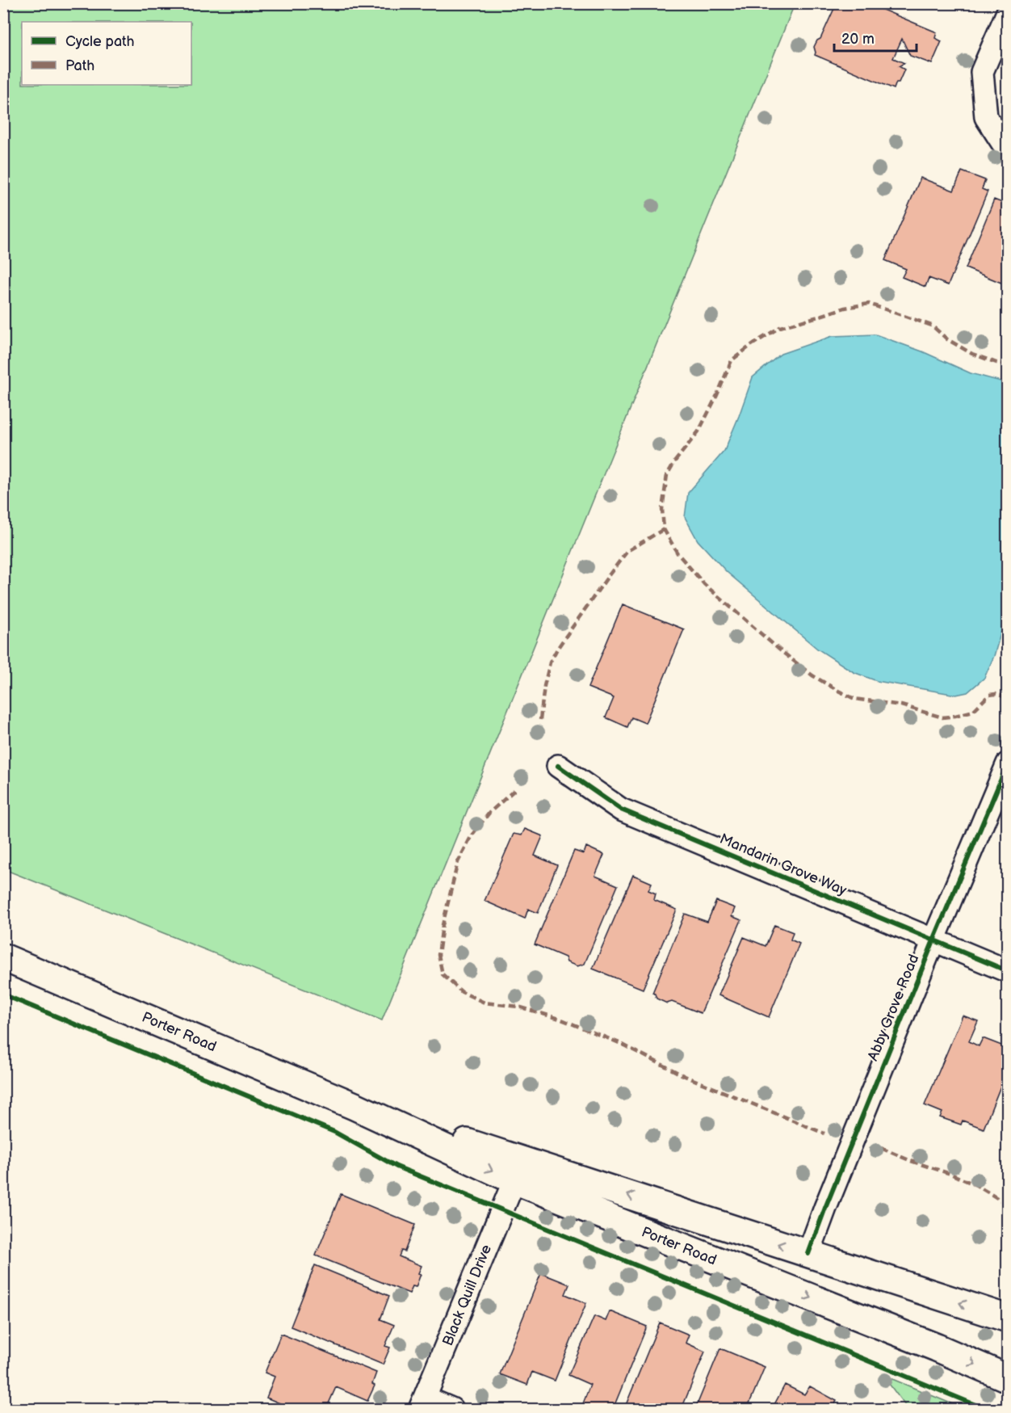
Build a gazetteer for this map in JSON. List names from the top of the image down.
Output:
{
  "streets": {
    "main road": ["Porter Road"],
    "street": ["Mandarin Grove Way", "Abby Grove Road", "Black Quill Drive"]
  },
  "crossings": [
    ["Mandarin Grove Way", "Abby Grove Road"],
    ["Abby Grove Road", "Porter Road"],
    ["Porter Road", "Black Quill Drive"]
  ],
  "legend": ["Cycle path", "Path"],
  "scale_bar": "20 m"
}
